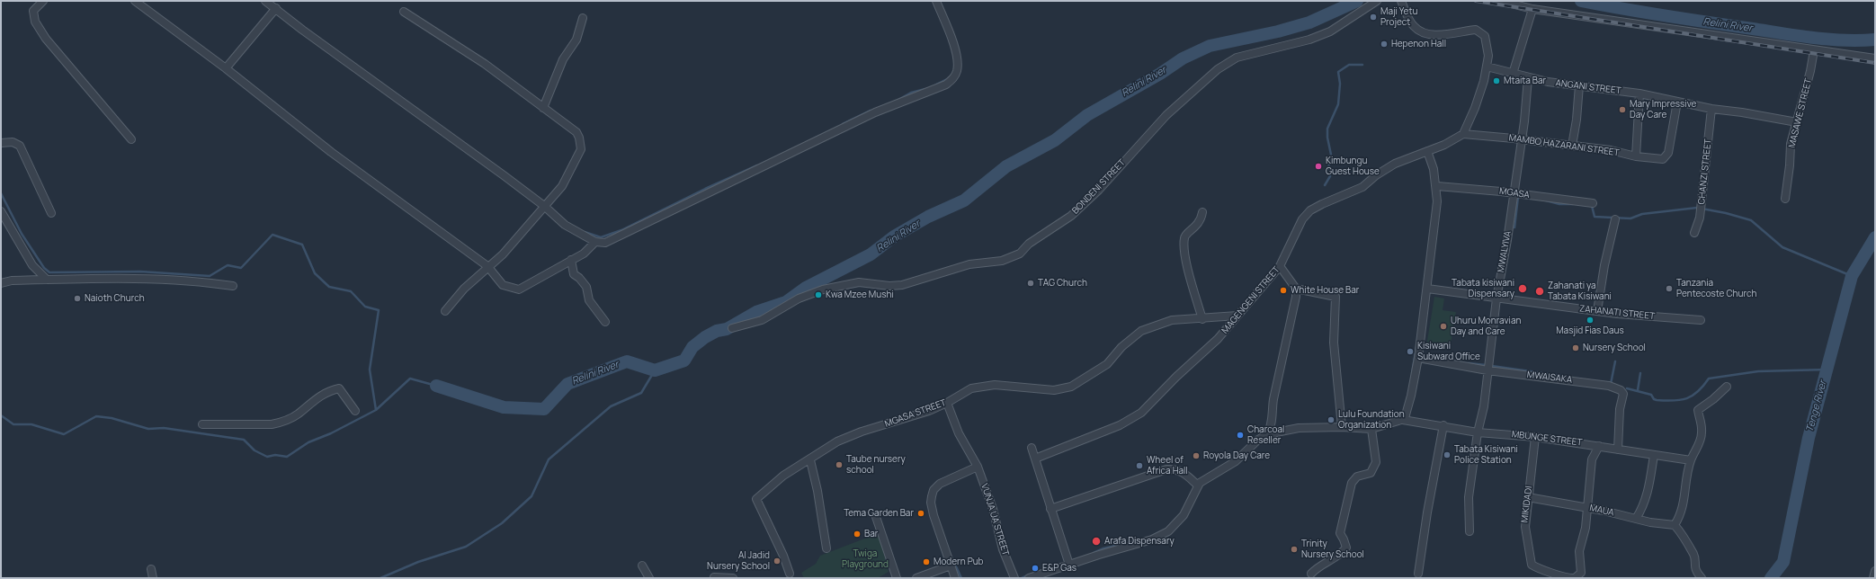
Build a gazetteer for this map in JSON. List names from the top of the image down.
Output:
{
  "streets": {
    "street": [
      "ANGANI STREET",
      "MASAWE STREET",
      "MAMBO HAZARANI STREET",
      "CHANZI STREET",
      "BONDENI STREET",
      "MGASA",
      "MWALYIVA",
      "MAGENGENI STREET",
      "ZAHANATI STREET",
      "MWAISAKA",
      "MGASA STREET",
      "MBUNGE STREET",
      "MIKIDADI",
      "MAUA",
      "VUNJA UA STREET"
    ]
  },
  "crossings": [
    ["ANGANI STREET", "MASAWE STREET"],
    ["ANGANI STREET", "MAMBO HAZARANI STREET"],
    ["ANGANI STREET", "CHANZI STREET"],
    ["ANGANI STREET", "MWALYIVA"],
    ["MAMBO HAZARANI STREET", "MWALYIVA"],
    ["MAMBO HAZARANI STREET", "MAGENGENI STREET"],
    ["MGASA", "MWALYIVA"],
    ["MWALYIVA", "ZAHANATI STREET"],
    ["MWALYIVA", "MWAISAKA"],
    ["MWALYIVA", "MBUNGE STREET"],
    ["MAGENGENI STREET", "MGASA STREET"],
    ["MWAISAKA", "MBUNGE STREET"],
    ["MGASA STREET", "VUNJA UA STREET"],
    ["MBUNGE STREET", "MIKIDADI"],
    ["MIKIDADI", "MAUA"]
  ],
  "water": ["Relini River", "Tenge River"],
  "parks": ["Twiga Playground"],
  "places": [
    "Maji Yetu Project",
    "Hepenon Hall",
    "Mtaita Bar",
    "Mary Impressive Day Care",
    "Kimbungu Guest House",
    "TAG Church",
    "Tabata kisiwani Dispensary",
    "Tanzania Pentecoste Church",
    "White House Bar",
    "Zahanati ya Tabata Kisiwani",
    "Kwa Mzee Mushi",
    "Naioth Church",
    "Masjid Fias Daus",
    "Uhuru Monravian Day and Care",
    "Nursery School",
    "Kisiwani Subward Office",
    "Lulu Foundation Organization",
    "Charcoal Reseller",
    "Tabata Kisiwani Police Station",
    "Royola Day Care",
    "Taube nursery school",
    "Wheel of Africa Hall",
    "Tema Garden Bar",
    "Bar",
    "Arafa Dispensary",
    "Trinity Nursery School",
    "Al Jadid Nursery School",
    "Modern Pub",
    "E&P Gas"
  ]
}
